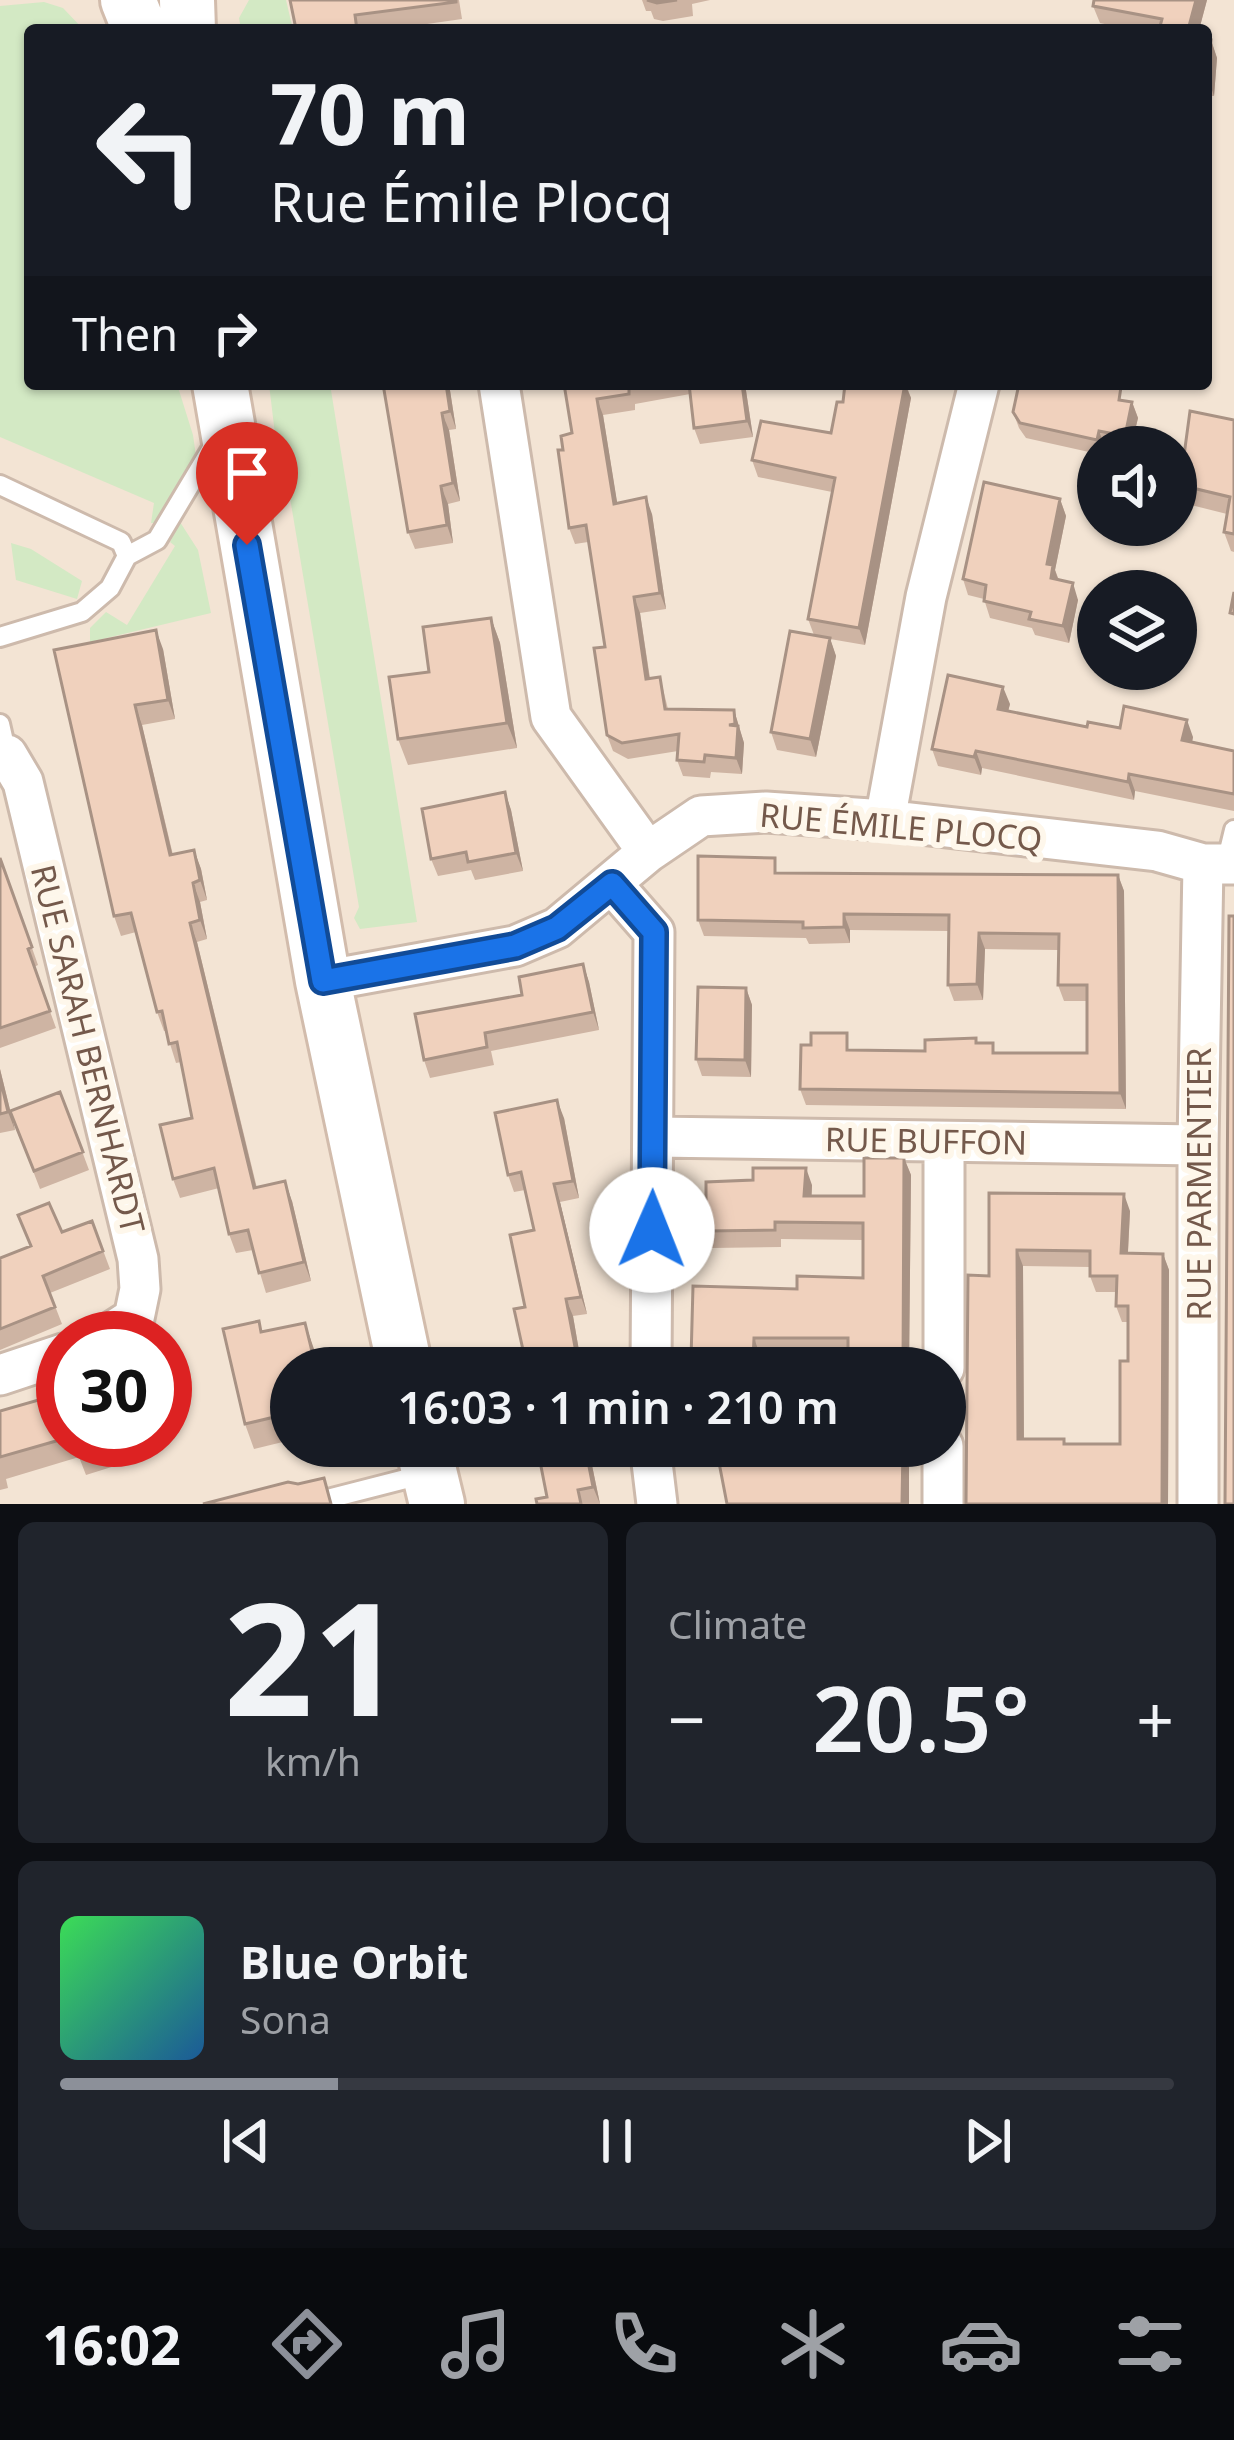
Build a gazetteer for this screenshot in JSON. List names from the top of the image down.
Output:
{
  "streets": {
    "street": [
      "RUE ÉMILE PLOCQ",
      "RUE SARAH BERNHARDT",
      "RUE BUFFON",
      "RUE PARMENTIER"
    ]
  },
  "crossings": [
    ["RUE ÉMILE PLOCQ", "RUE PARMENTIER"],
    ["RUE BUFFON", "RUE PARMENTIER"]
  ],
  "page": {
    "turn": ["70 m", "Rue Émile Plocq"],
    "then": "Then",
    "limit": "30",
    "trip": "16:03 · 1 min · 210 m",
    "tile": [
      ["21", "km/h"],
      "Climate"
    ],
    "heat": ["−", "20.5°", "+"],
    "song": ["Blue Orbit", "Sona"],
    "tabs": "16:02"
  }
}
